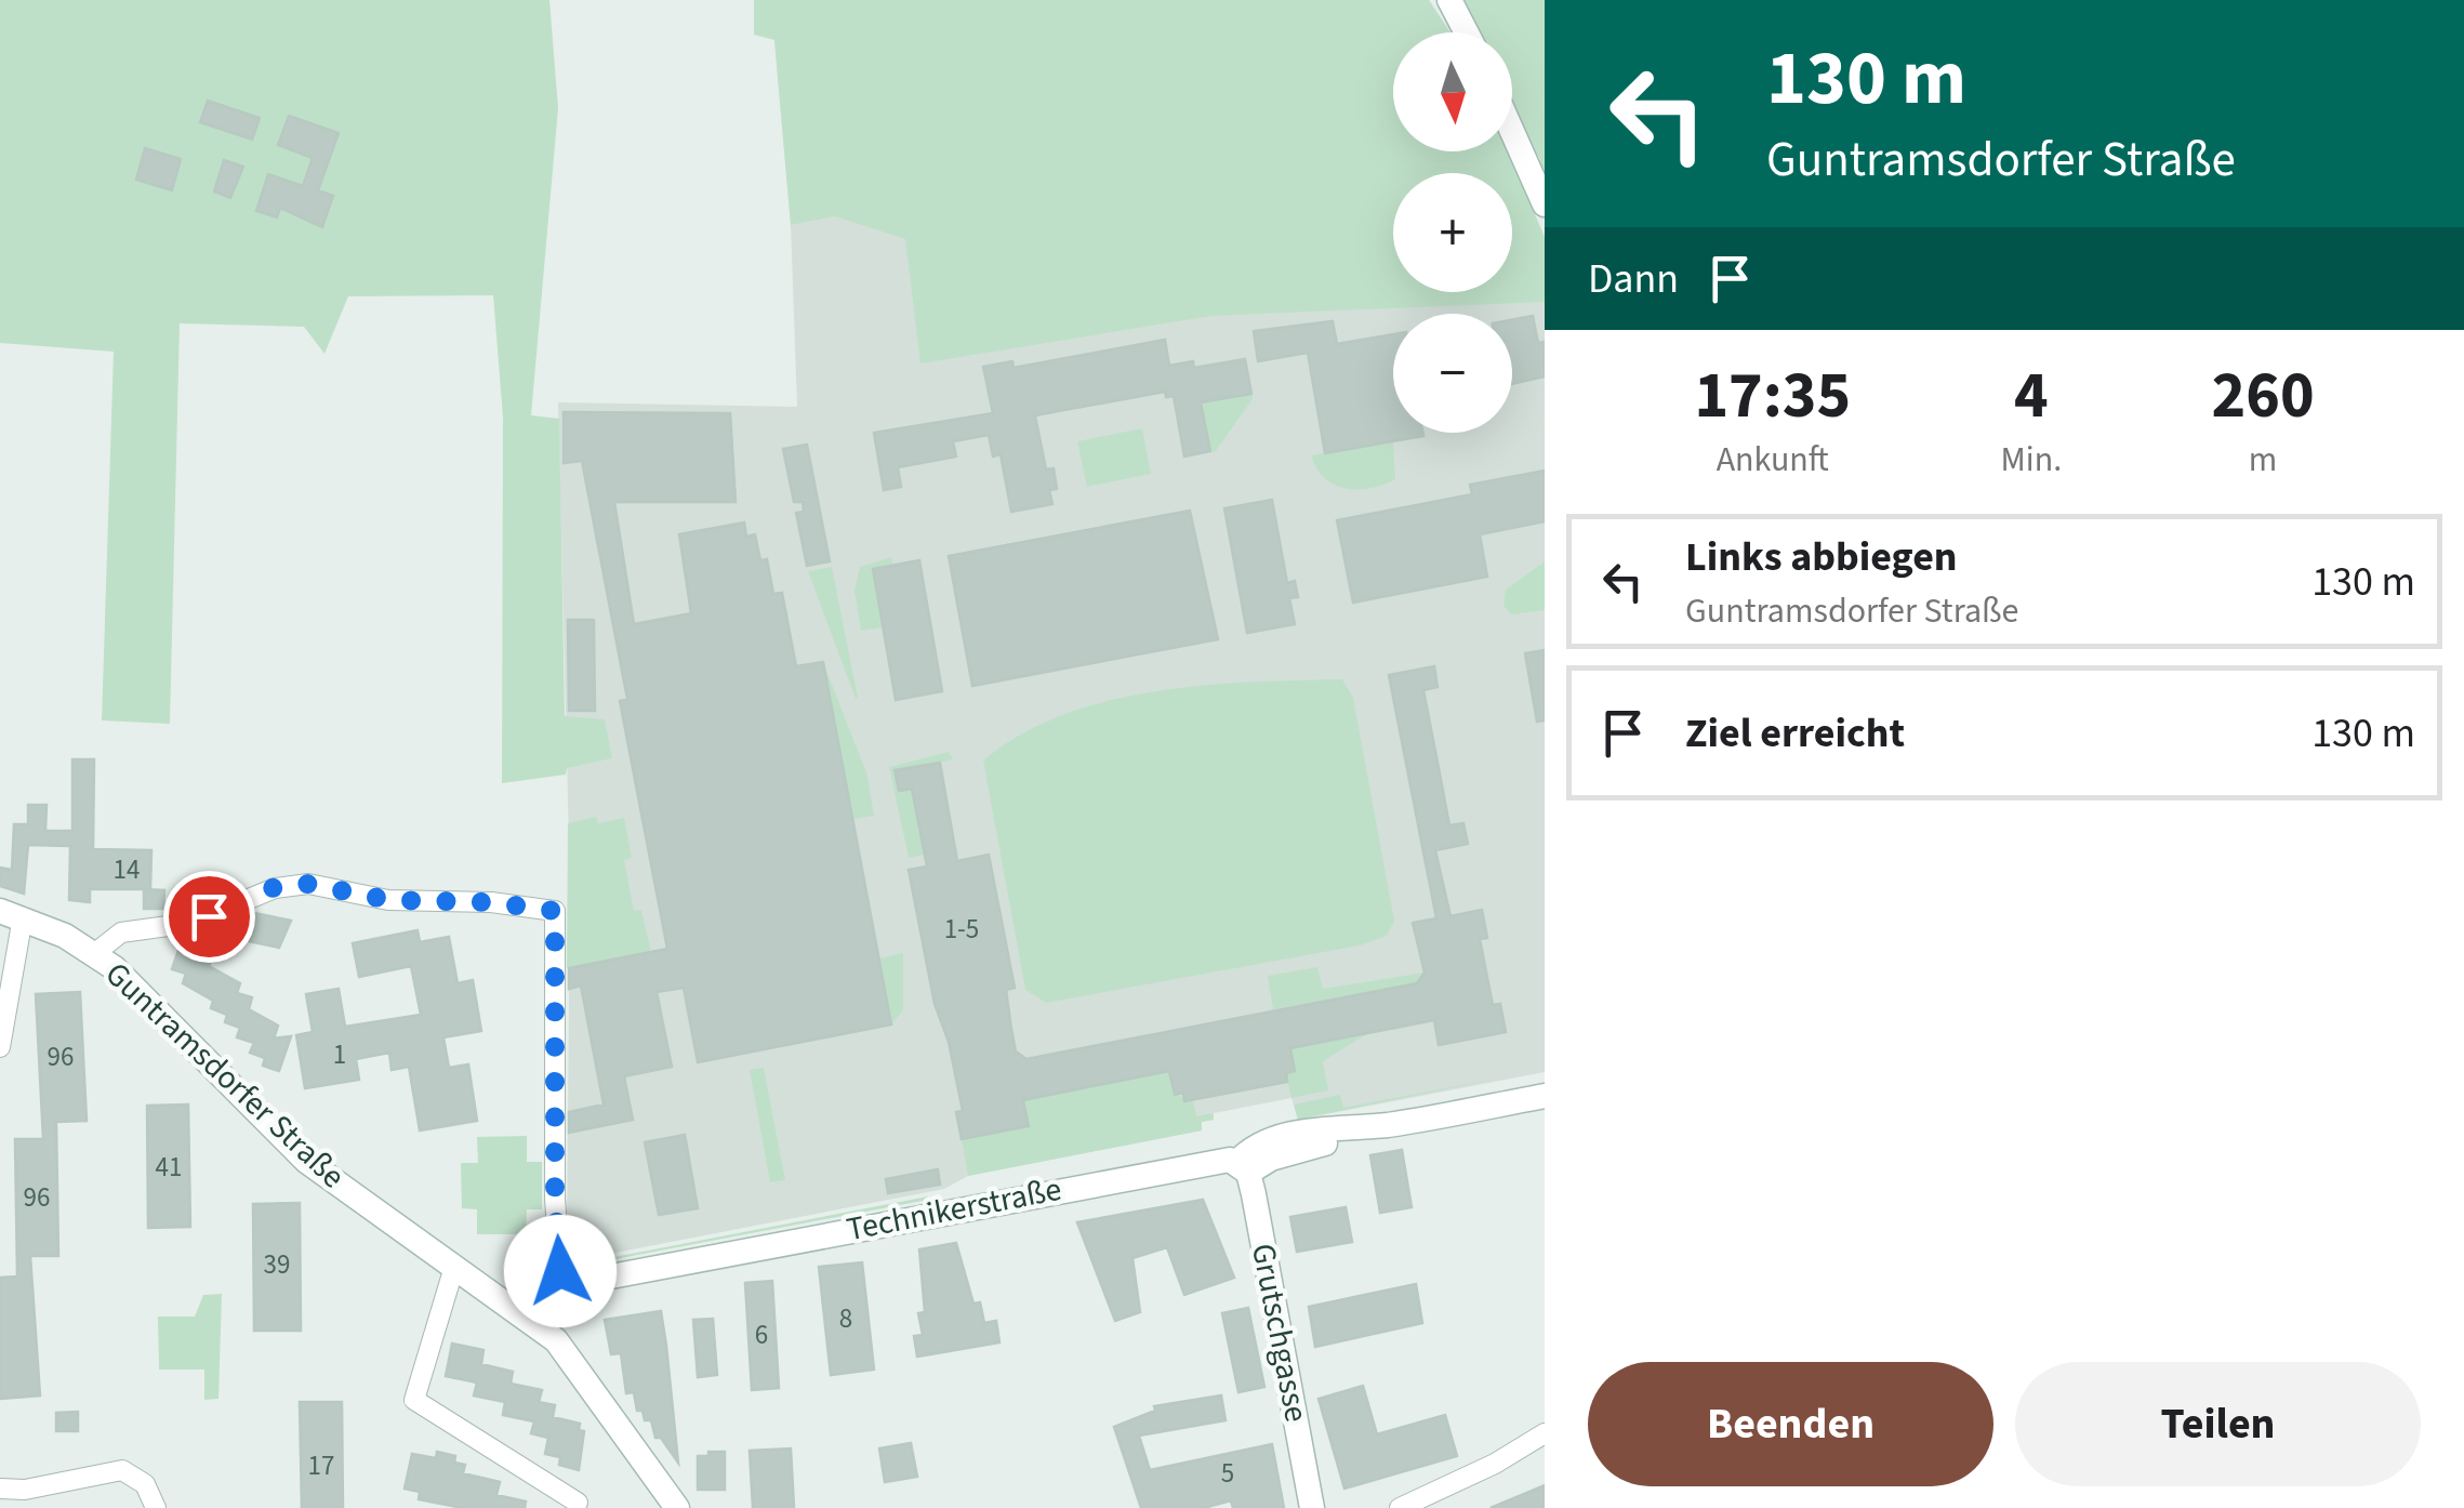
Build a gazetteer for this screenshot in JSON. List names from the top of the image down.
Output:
{
  "streets": {
    "street": ["Guntramsdorfer Straße", "Technikerstraße", "Grutschgasse"]
  },
  "crossings": [
    ["Guntramsdorfer Straße", "Technikerstraße"],
    ["Technikerstraße", "Grutschgasse"]
  ],
  "house_numbers": [
    "14",
    "1-5",
    "1",
    "96",
    "41",
    "96",
    "39",
    "8",
    "6",
    "17",
    "5"
  ],
  "north": "bottom",
  "page": {
    "turn": ["130 m", "Guntramsdorfer Straße"],
    "map_buttons": ["+", "−"],
    "then": "Dann",
    "eta": [
      "17:35",
      "Ankunft",
      "4",
      "Min.",
      "260",
      "m"
    ],
    "list": [
      {
        "name": "Links abbiegen",
        "note": "Guntramsdorfer Straße",
        "value": "130 m"
      },
      {
        "name": "Ziel erreicht",
        "value": "130 m"
      }
    ],
    "buttons": ["Beenden", "Teilen"]
  }
}
